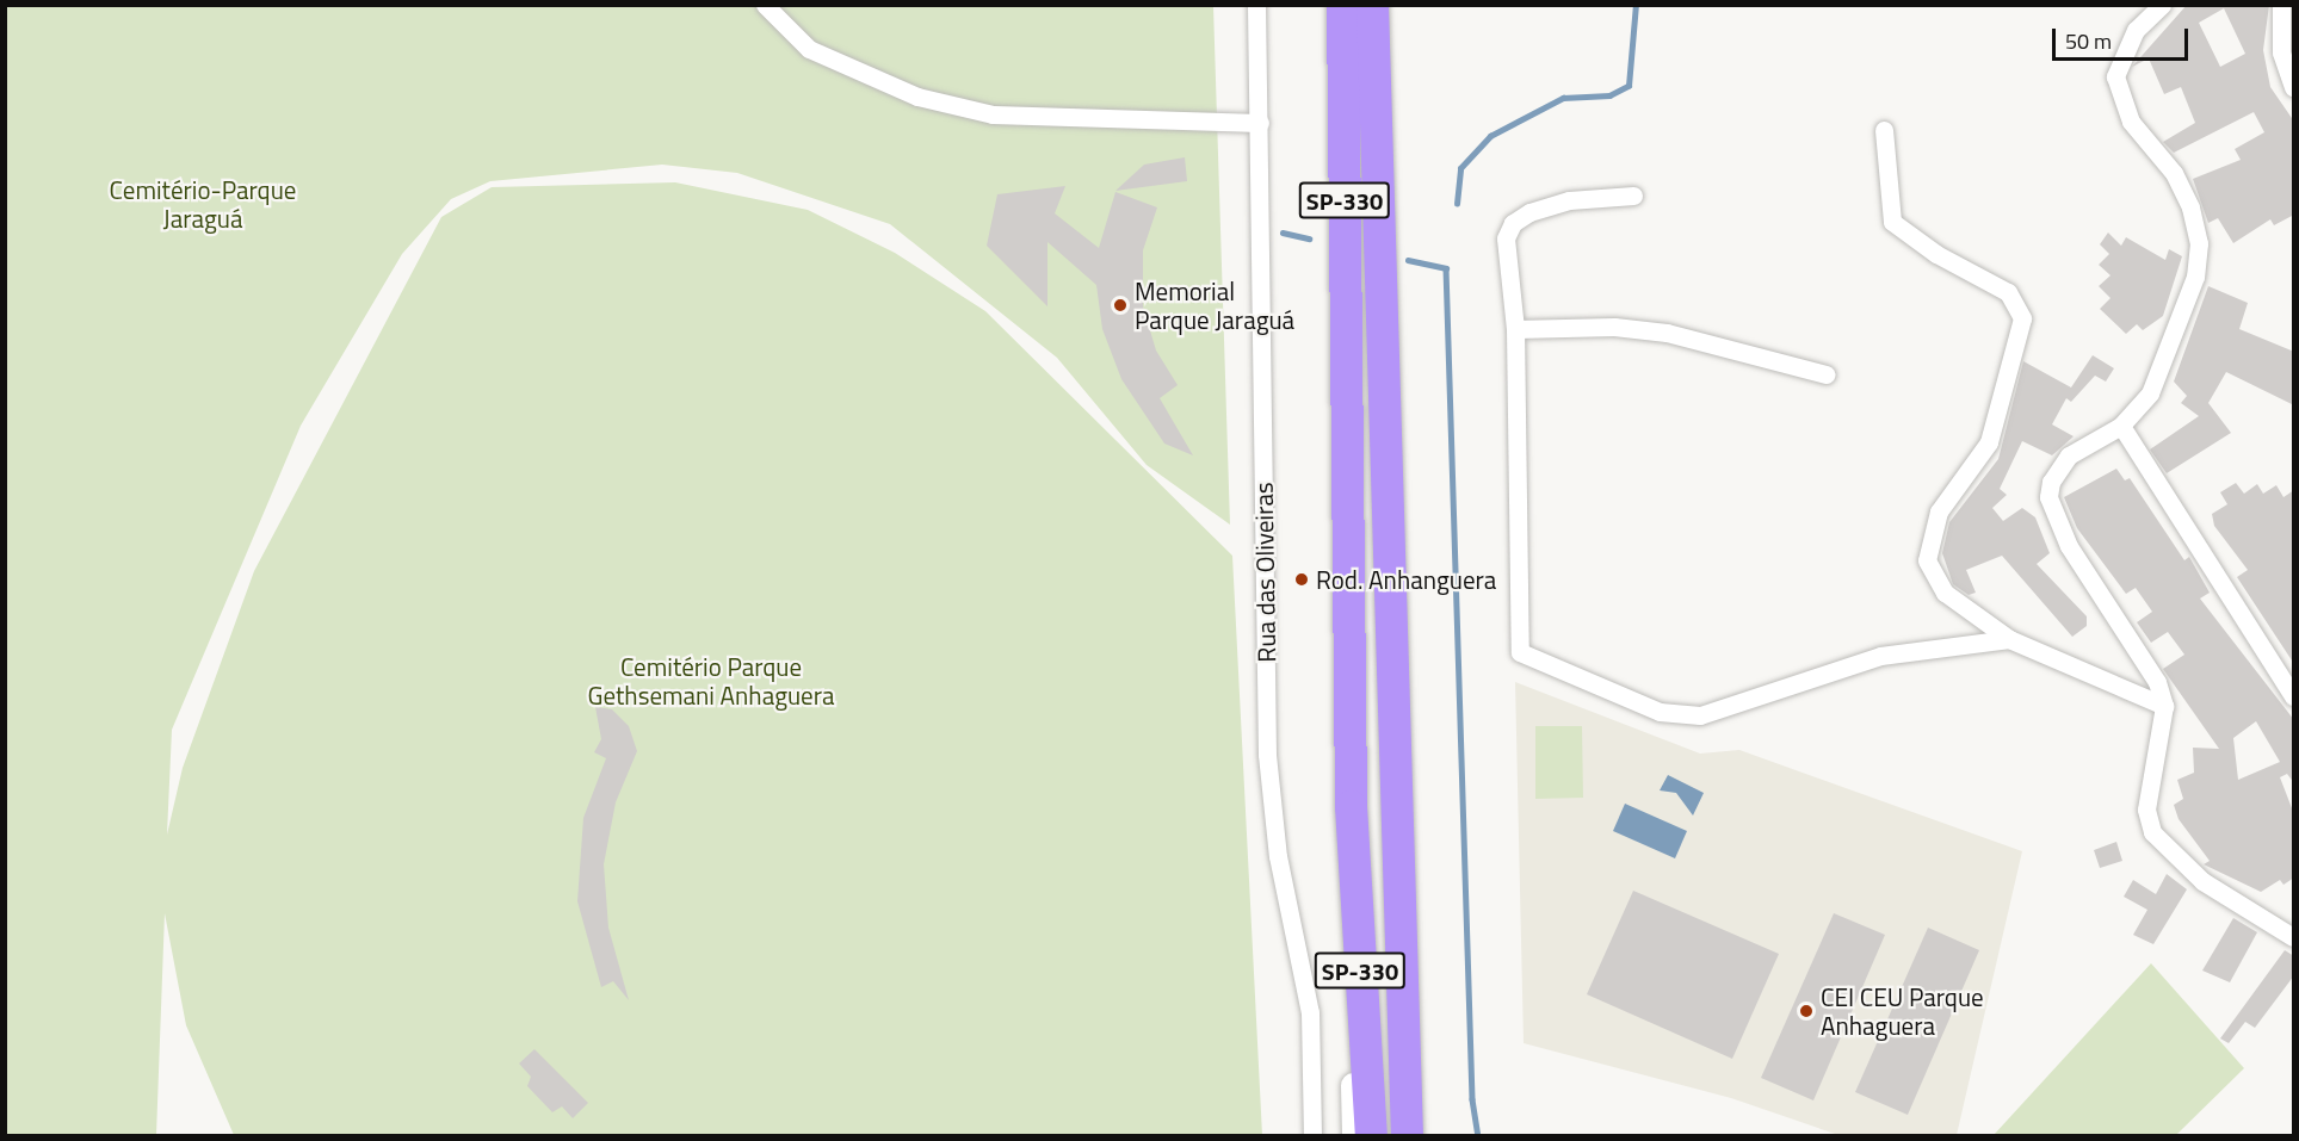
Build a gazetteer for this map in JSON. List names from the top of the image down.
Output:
{
  "streets": {
    "highway": ["SP-330"],
    "street": ["Rua das Oliveiras"]
  },
  "parks": ["Cemitério-Parque Jaraguá", "Cemitério Parque Gethsemani Anhaguera"],
  "places": ["Memorial Parque Jaraguá", "Rod. Anhanguera", "CEI CEU Parque Anhaguera"],
  "scale_bar": "50 m"
}
